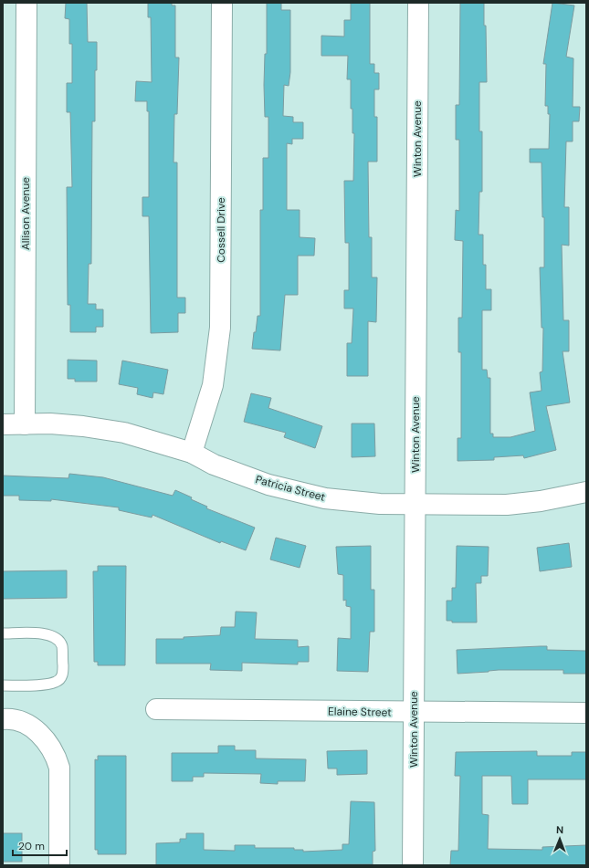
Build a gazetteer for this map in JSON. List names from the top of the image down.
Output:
{
  "streets": {
    "street": [
      "Winton Avenue",
      "Allison Avenue",
      "Cossell Drive",
      "Patricia Street",
      "Elaine Street"
    ]
  },
  "crossings": [
    ["Winton Avenue", "Patricia Street"],
    ["Winton Avenue", "Elaine Street"],
    ["Allison Avenue", "Patricia Street"],
    ["Cossell Drive", "Patricia Street"]
  ],
  "scale_bar": "20 m",
  "north": "top"
}
